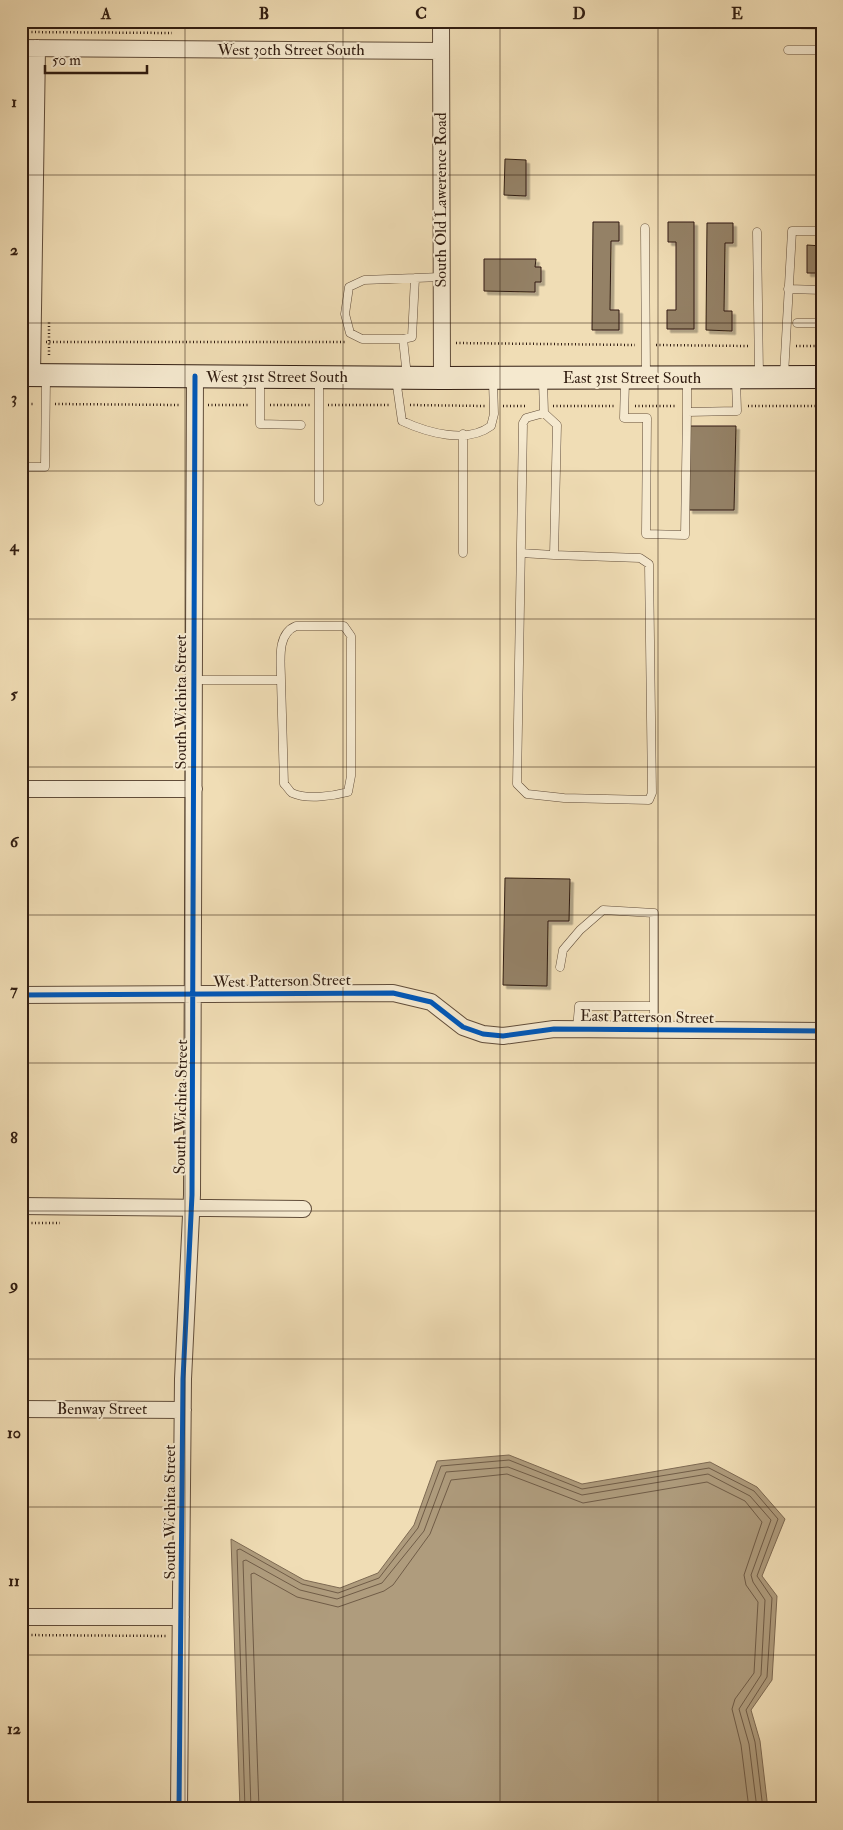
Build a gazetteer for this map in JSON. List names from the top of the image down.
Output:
{
  "streets": {
    "street": [
      "West 30th Street South",
      "South Old Lawerence Road",
      "West 31st Street South",
      "East 31st Street South",
      "South Wichita Street",
      "West Patterson Street",
      "East Patterson Street",
      "Benway Street"
    ]
  },
  "crossings": [
    ["West 30th Street South", "South Old Lawerence Road"],
    ["South Old Lawerence Road", "West 31st Street South"],
    ["South Old Lawerence Road", "East 31st Street South"],
    ["West 31st Street South", "East 31st Street South"],
    ["West 31st Street South", "South Wichita Street"],
    ["South Wichita Street", "West Patterson Street"],
    ["South Wichita Street", "Benway Street"],
    ["West Patterson Street", "East Patterson Street"]
  ],
  "scale_bar": "50 m",
  "grid": {
    "columns": [
      "A",
      "B",
      "C",
      "D",
      "E"
    ],
    "rows": [
      "1",
      "2",
      "3",
      "4",
      "5",
      "6",
      "7",
      "8",
      "9",
      "10",
      "11",
      "12"
    ]
  }
}
